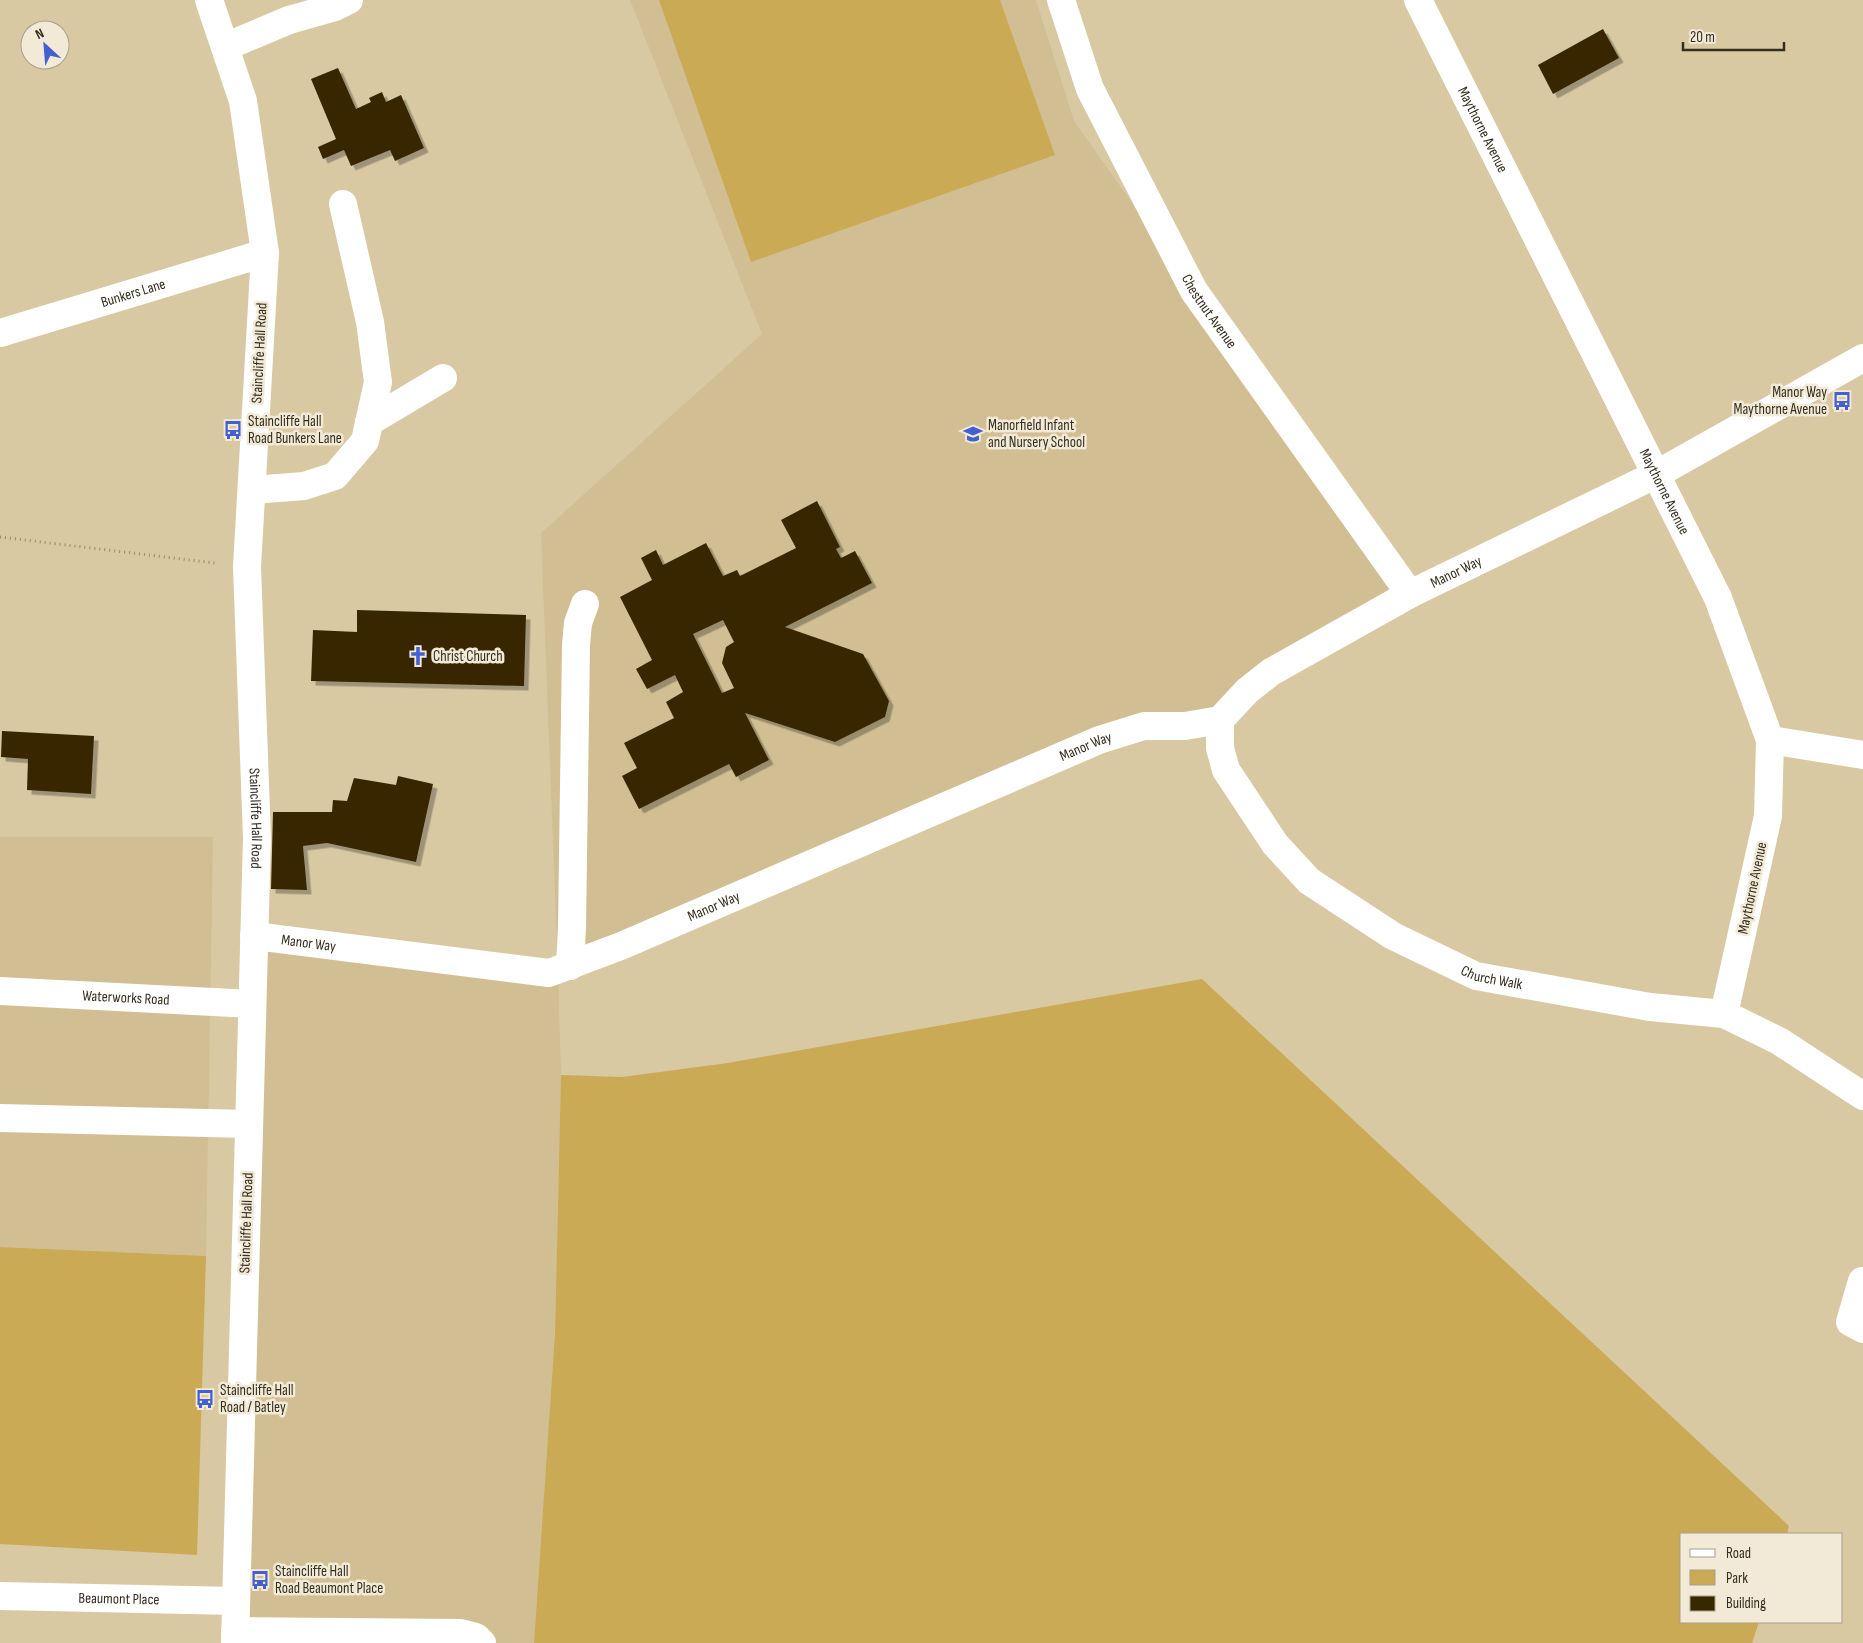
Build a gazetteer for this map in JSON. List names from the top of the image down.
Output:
{
  "streets": {
    "street": [
      "Maythorne Avenue",
      "Bunkers Lane",
      "Chestnut Avenue",
      "Staincliffe Hall Road",
      "Manor Way",
      "Church Walk",
      "Waterworks Road",
      "Beaumont Place"
    ]
  },
  "crossings": [
    ["Maythorne Avenue", "Manor Way"],
    ["Maythorne Avenue", "Church Walk"],
    ["Bunkers Lane", "Staincliffe Hall Road"],
    ["Chestnut Avenue", "Manor Way"],
    ["Staincliffe Hall Road", "Manor Way"],
    ["Staincliffe Hall Road", "Waterworks Road"],
    ["Staincliffe Hall Road", "Beaumont Place"],
    ["Manor Way", "Church Walk"]
  ],
  "places": {
    "bus stop": [
      "Manor Way Maythorne Avenue",
      "Staincliffe Hall Road Bunkers Lane",
      "Staincliffe Hall Road / Batley",
      "Staincliffe Hall Road Beaumont Place"
    ],
    "school or university": ["Manorfield Infant and Nursery School"],
    "church": ["Christ Church"]
  },
  "legend": ["Road", "Park", "Building"],
  "scale_bar": "20 m",
  "north": "top left"
}
